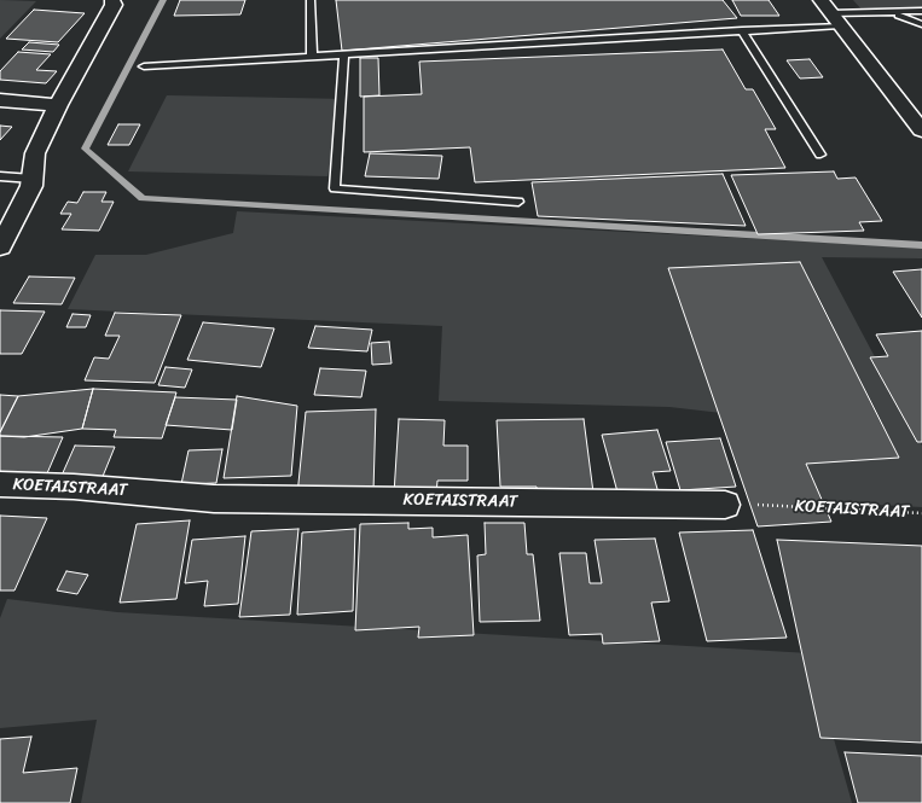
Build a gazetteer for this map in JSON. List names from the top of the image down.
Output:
{
  "streets": {
    "street": ["KOETAISTRAAT"]
  }
}
